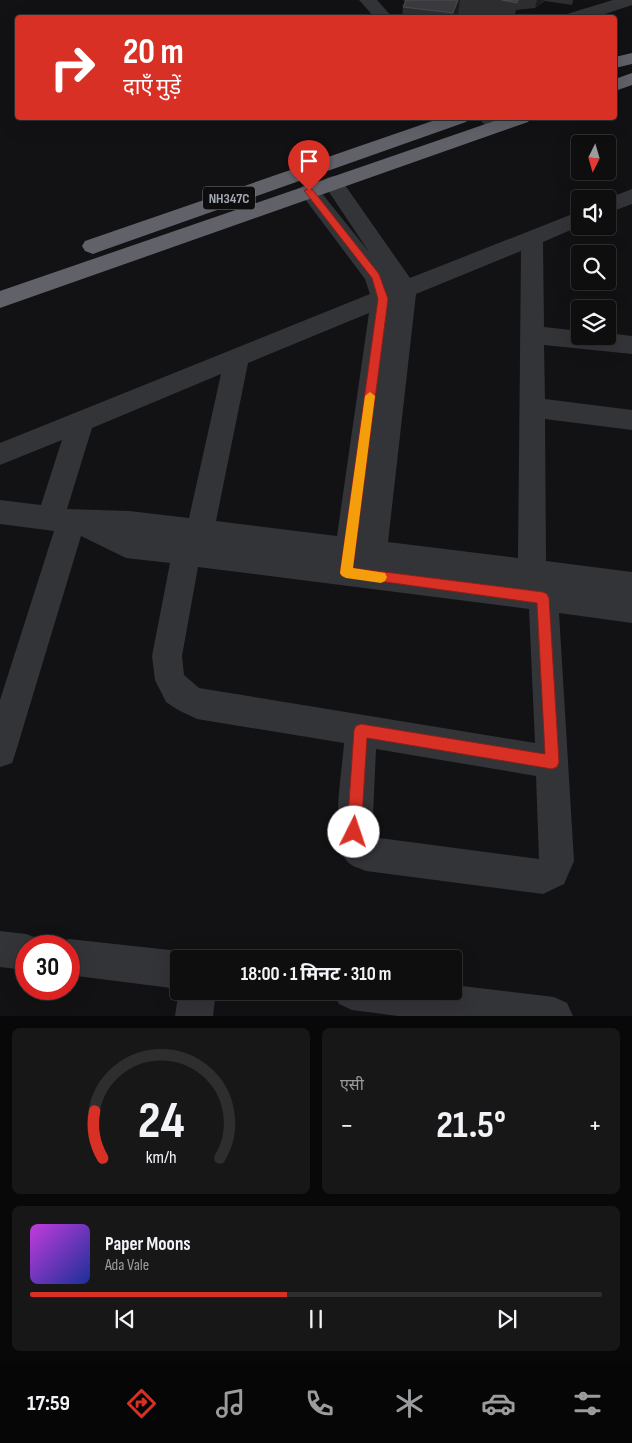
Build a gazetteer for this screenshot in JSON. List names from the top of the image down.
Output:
{
  "streets": {
    "highway": ["NH347C"]
  },
  "north": "bottom",
  "page": {
    "turn": ["20 m", "दाएँ मुड़ें"],
    "limit": "30",
    "trip": "18:00 · 1 मिनट · 310 m",
    "tile": "एसी",
    "heat": ["−", "21.5°", "+"],
    "song": ["Paper Moons", "Ada Vale"],
    "tabs": "17:59",
    "gauge": ["24", "km/h"]
  }
}
